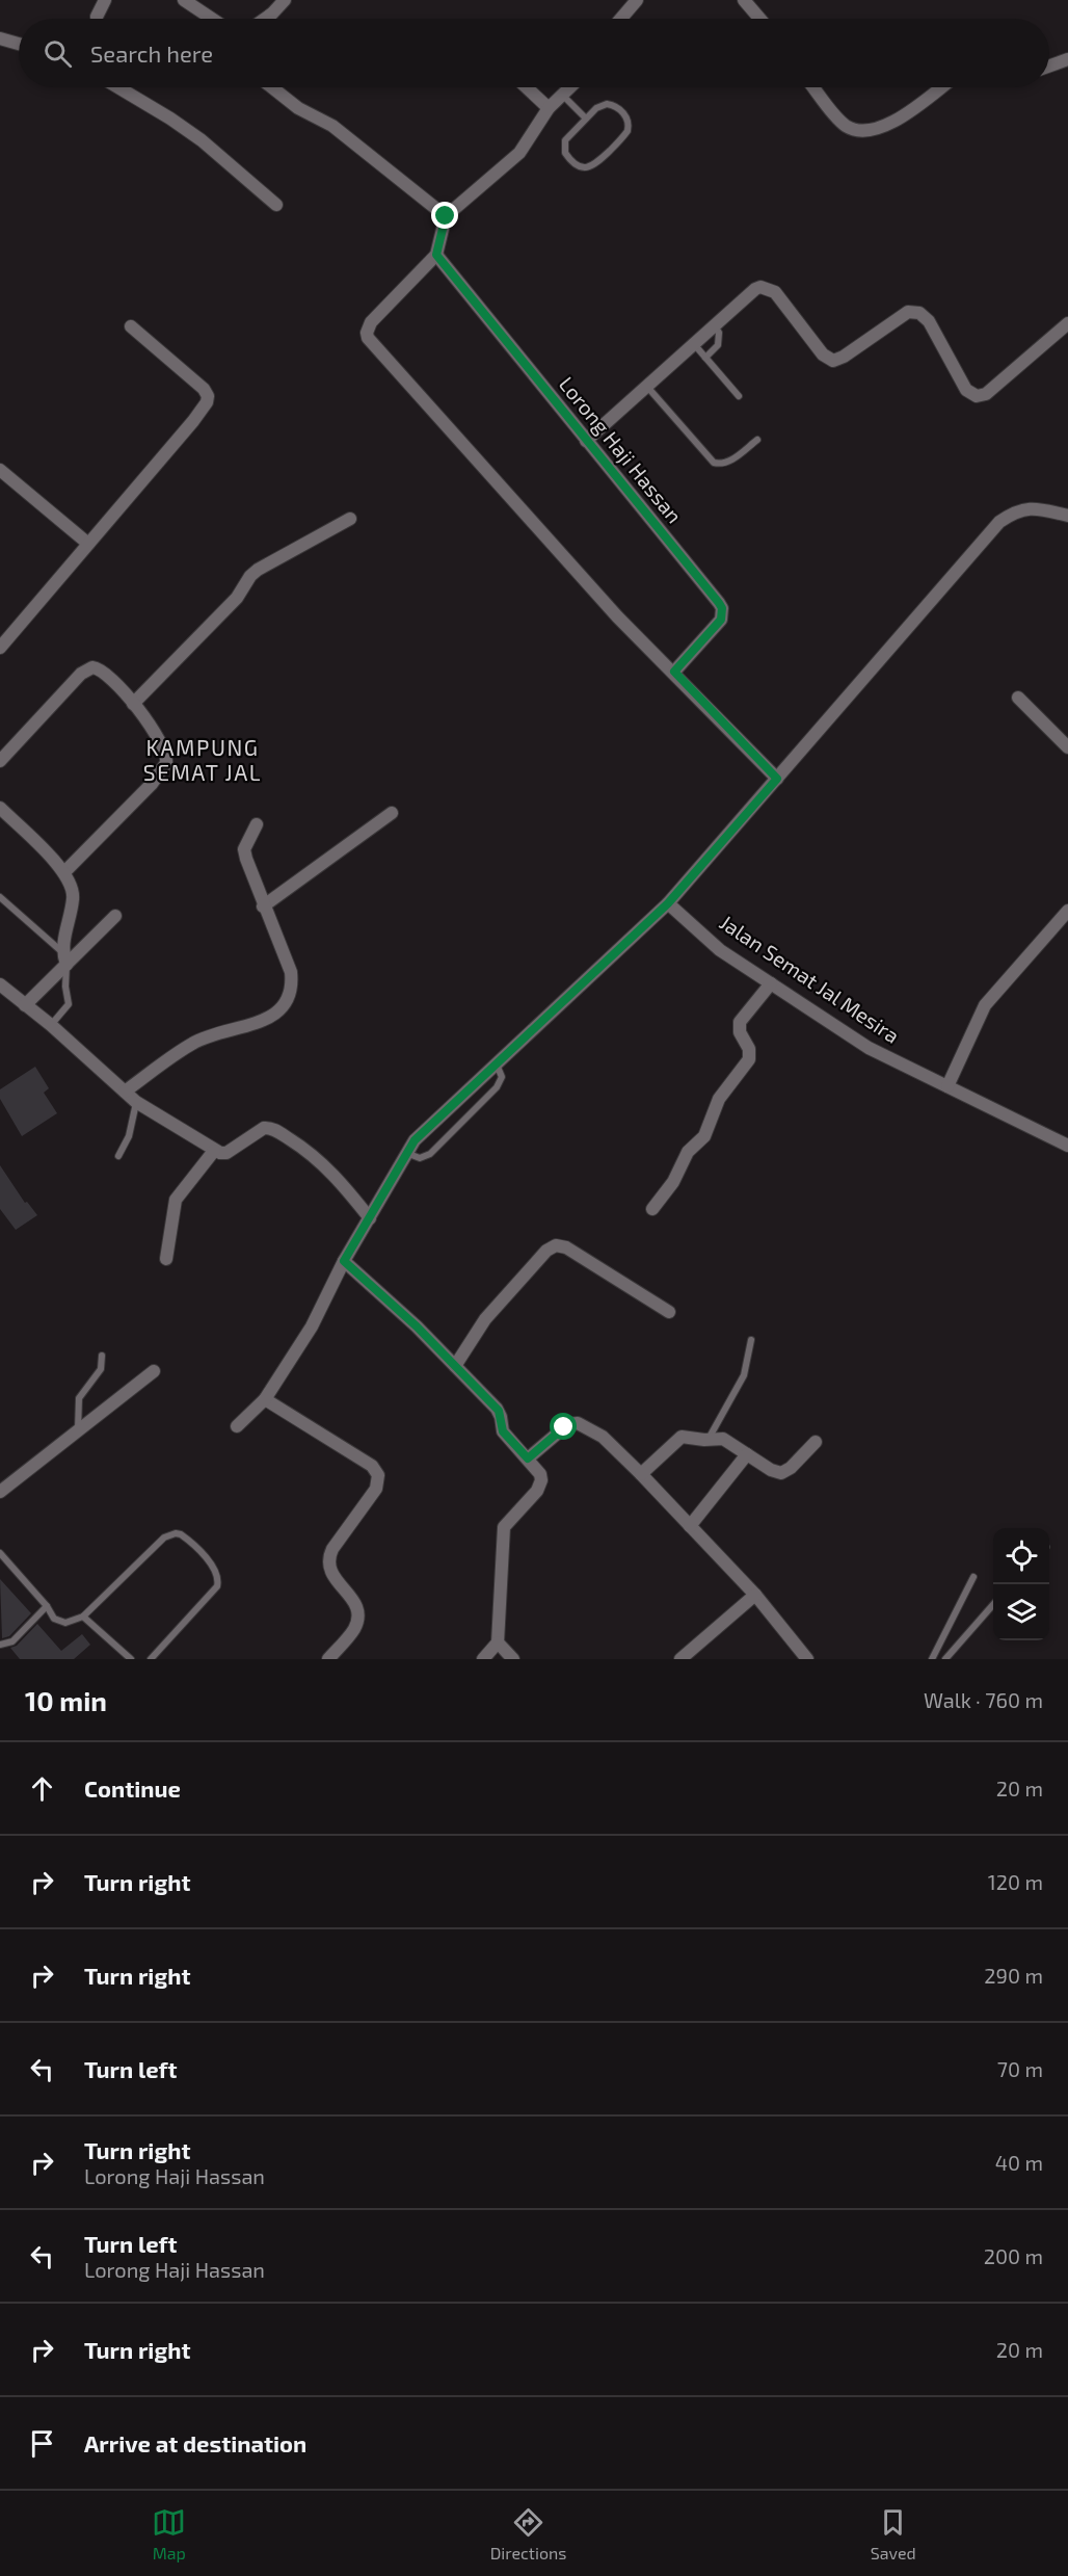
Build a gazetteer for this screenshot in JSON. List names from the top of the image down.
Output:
{
  "streets": {
    "street": ["Lorong Haji Hassan", "Jalan Semat Jal Mesira"]
  },
  "districts": ["KAMPUNG SEMAT JAL"],
  "page": {
    "search": "Search here",
    "heading": ["10 min", "Walk · 760 m"],
    "list": [
      ["Continue", "20 m"],
      ["Turn right", "120 m"],
      ["Turn right", "290 m"],
      ["Turn left", "70 m"],
      ["Turn right", "Lorong Haji Hassan", "40 m"],
      ["Turn left", "Lorong Haji Hassan", "200 m"],
      ["Turn right", "20 m"],
      "Arrive at destination"
    ],
    "nav": ["Map", "Directions", "Saved"]
  }
}
